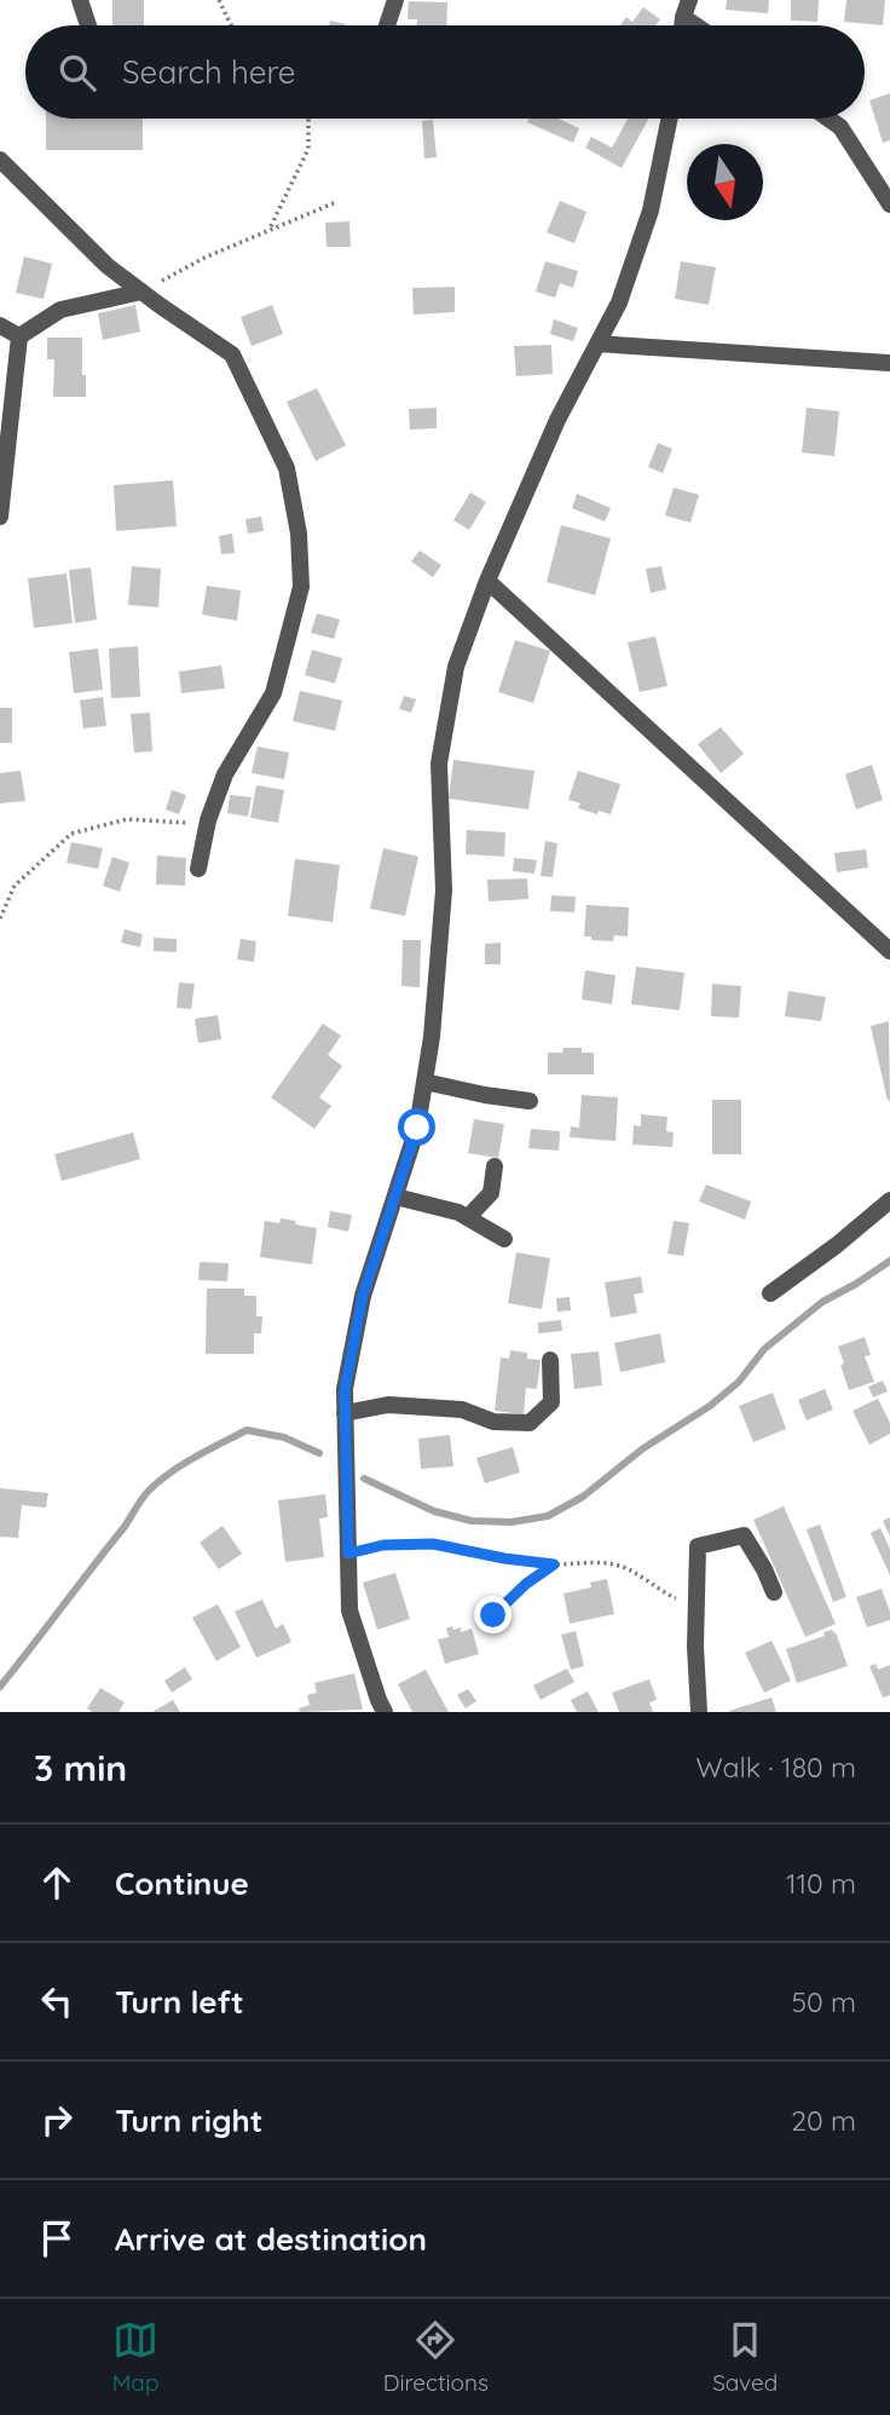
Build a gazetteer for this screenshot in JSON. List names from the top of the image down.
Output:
{
  "north": "bottom",
  "page": {
    "search": "Search here",
    "heading": ["3 min", "Walk · 180 m"],
    "list": [
      ["Continue", "110 m"],
      ["Turn left", "50 m"],
      ["Turn right", "20 m"],
      "Arrive at destination"
    ],
    "nav": ["Map", "Directions", "Saved"]
  }
}
